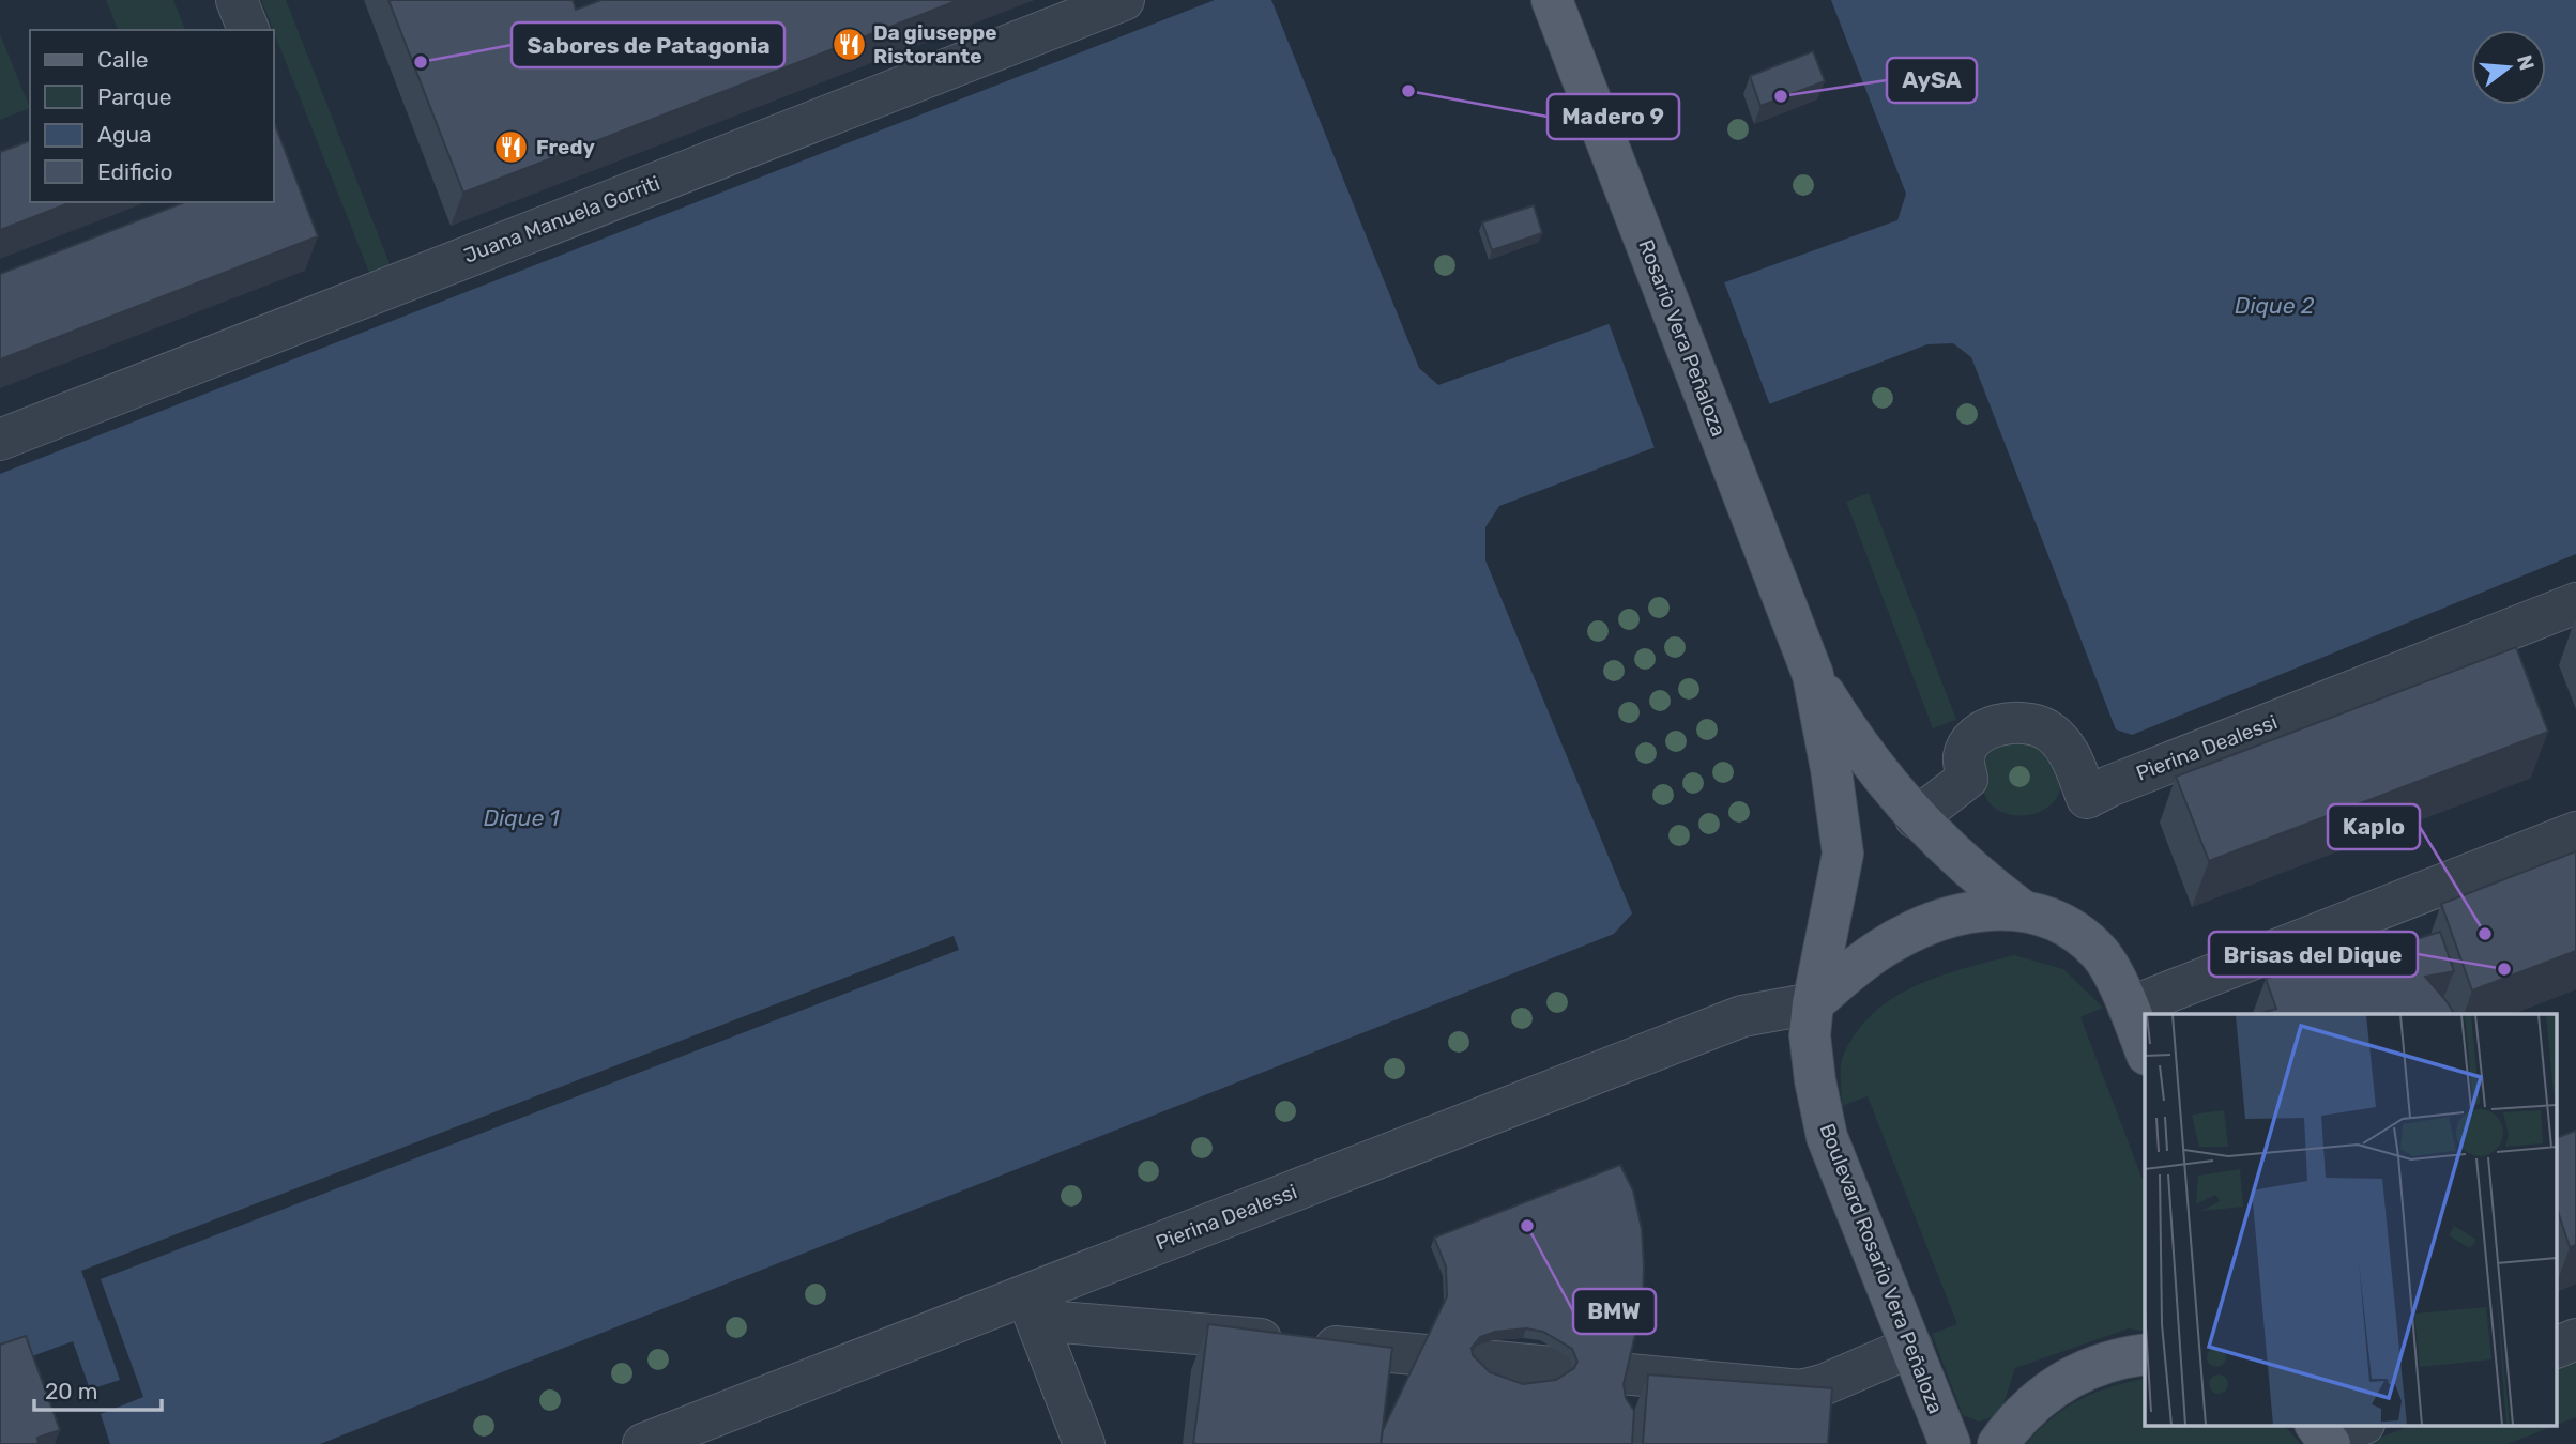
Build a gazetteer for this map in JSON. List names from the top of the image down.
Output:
{
  "streets": {
    "main road": ["Rosario Vera Peñaloza", "Boulevard Rosario Vera Peñaloza"],
    "street": ["Juana Manuela Gorriti", "Pierina Dealessi"]
  },
  "crossings": [
    ["Rosario Vera Peñaloza", "Pierina Dealessi"],
    ["Rosario Vera Peñaloza", "Boulevard Rosario Vera Peñaloza"],
    ["Pierina Dealessi", "Boulevard Rosario Vera Peñaloza"]
  ],
  "water": ["Dique 2", "Dique 1"],
  "places": {
    "restaurant": ["Da giuseppe Ristorante", "Fredy"],
    "other": [
      "Sabores de Patagonia",
      "Madero 9",
      "AySA",
      "Kaplo",
      "Brisas del Dique",
      "BMW"
    ]
  },
  "legend": [
    "Calle",
    "Parque",
    "Agua",
    "Edificio"
  ],
  "scale_bar": "20 m",
  "north": "right"
}
